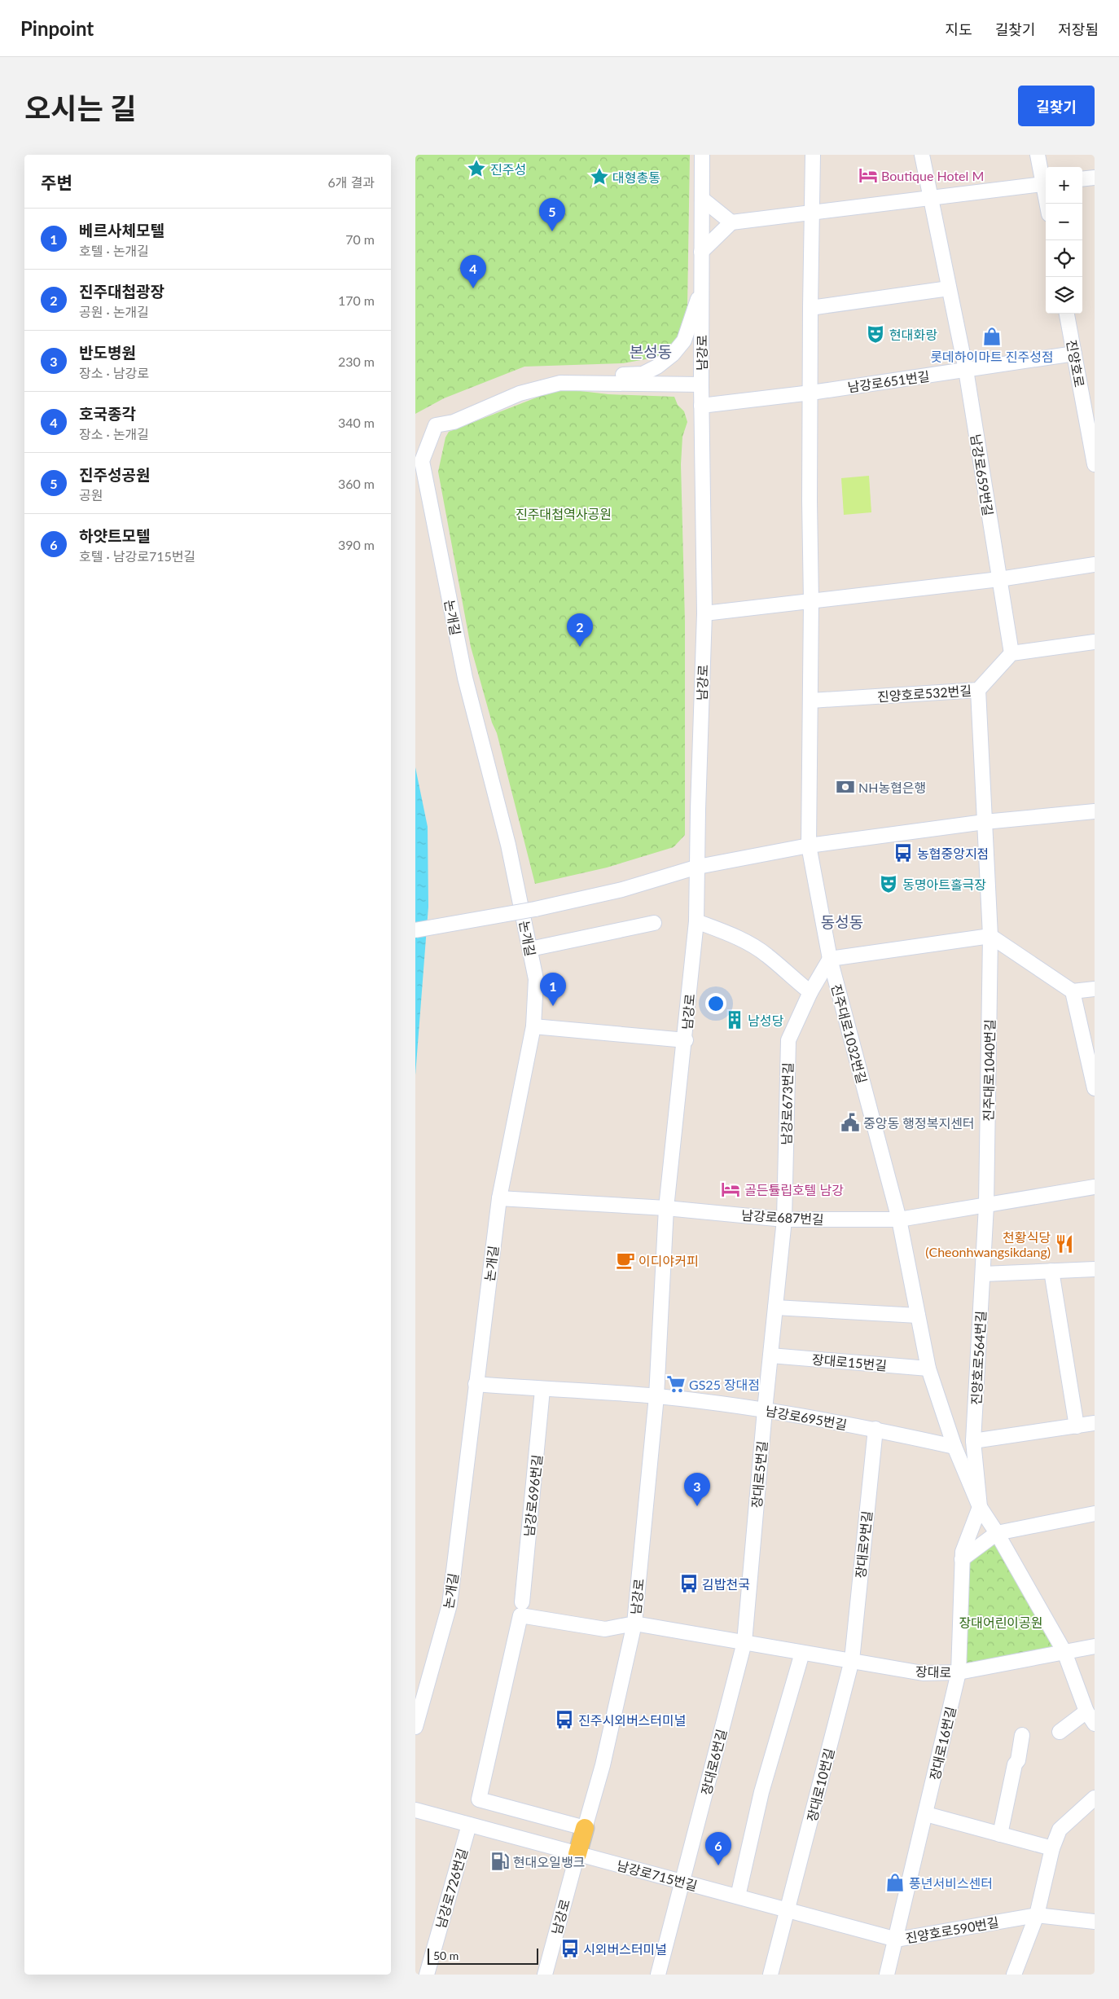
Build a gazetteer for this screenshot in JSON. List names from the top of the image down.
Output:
{
  "streets": {
    "main road": ["남강로"],
    "street": [
      "진양호로",
      "남강로651번길",
      "남강로659번길",
      "논개길",
      "진양호로532번길",
      "진주대로1032번길",
      "진주대로1040번길",
      "남강로673번길",
      "남강로687번길",
      "진양호로564번길",
      "장대로15번길",
      "남강로695번길",
      "장대로5번길",
      "남강로696번길",
      "장대로9번길",
      "장대로",
      "장대로16번길",
      "장대로6번길",
      "장대로10번길",
      "남강로715번길",
      "남강로726번길",
      "진양호로590번길"
    ]
  },
  "crossings": [
    ["남강로", "남강로651번길"],
    ["남강로", "논개길"],
    ["남강로", "남강로687번길"],
    ["남강로", "남강로695번길"],
    ["남강로", "장대로"],
    ["남강로", "남강로715번길"],
    ["진양호로", "남강로651번길"],
    ["남강로651번길", "남강로659번길"],
    ["남강로659번길", "진양호로532번길"],
    ["진양호로532번길", "진주대로1032번길"],
    ["진양호로532번길", "진주대로1040번길"],
    ["진주대로1032번길", "남강로673번길"],
    ["진주대로1032번길", "남강로687번길"],
    ["진주대로1040번길", "남강로687번길"],
    ["진주대로1040번길", "진양호로564번길"],
    ["남강로673번길", "남강로687번길"],
    ["남강로673번길", "장대로5번길"],
    ["남강로687번길", "장대로5번길"],
    ["장대로15번길", "장대로5번길"],
    ["남강로695번길", "장대로5번길"],
    ["남강로695번길", "장대로9번길"],
    ["장대로5번길", "장대로"],
    ["장대로5번길", "장대로6번길"],
    ["장대로9번길", "장대로"],
    ["장대로9번길", "장대로10번길"],
    ["장대로", "장대로16번길"],
    ["장대로", "장대로6번길"],
    ["장대로", "장대로10번길"],
    ["장대로16번길", "진양호로590번길"],
    ["장대로6번길", "남강로715번길"],
    ["장대로10번길", "남강로715번길"],
    ["장대로10번길", "진양호로590번길"],
    ["남강로715번길", "남강로726번길"],
    ["남강로715번길", "진양호로590번길"]
  ],
  "districts": ["본성동", "동성동"],
  "parks": ["진주대첩역사공원", "장대어린이공원"],
  "places": {
    "place": ["진주성", "대형총통"],
    "hotel": ["Boutique Hotel M", "골든튤립호텔 남강"],
    "theatre": ["현대화랑", "동명아트홀극장"],
    "shop": ["롯데하이마트 진주성점", "풍년서비스센터"],
    "bank": ["NH농협은행"],
    "bus stop": [
      "농협중앙지점",
      "김밥천국",
      "진주시외버스터미널",
      "시외버스터미널"
    ],
    "building": ["남성당"],
    "public building": ["중앙동 행정복지센터"],
    "restaurant": ["천황식당 (Cheonhwangsikdang)"],
    "cafe": ["이디야커피"],
    "supermarket": ["GS25 장대점"],
    "fuel station": ["현대오일뱅크"]
  },
  "scale_bar": "50 m",
  "page": {
    "header": "Pinpoint",
    "nav": ["지도", "길찾기", "저장됨"],
    "title": "오시는 길",
    "buttons": "길찾기",
    "heading": ["주변", "6개 결과"],
    "map_buttons": ["+", "−"],
    "pins": [
      "5",
      "4",
      "2",
      "1",
      "3",
      "6"
    ],
    "list": [
      {
        "mark": "1",
        "name": "베르사체모텔",
        "note": "호텔 · 논개길",
        "value": "70 m"
      },
      {
        "mark": "2",
        "name": "진주대첩광장",
        "note": "공원 · 논개길",
        "value": "170 m"
      },
      {
        "mark": "3",
        "name": "반도병원",
        "note": "장소 · 남강로",
        "value": "230 m"
      },
      {
        "mark": "4",
        "name": "호국종각",
        "note": "장소 · 논개길",
        "value": "340 m"
      },
      {
        "mark": "5",
        "name": "진주성공원",
        "note": "공원",
        "value": "360 m"
      },
      {
        "mark": "6",
        "name": "하얏트모텔",
        "note": "호텔 · 남강로715번길",
        "value": "390 m"
      }
    ],
    "scale": "50 m"
  }
}
